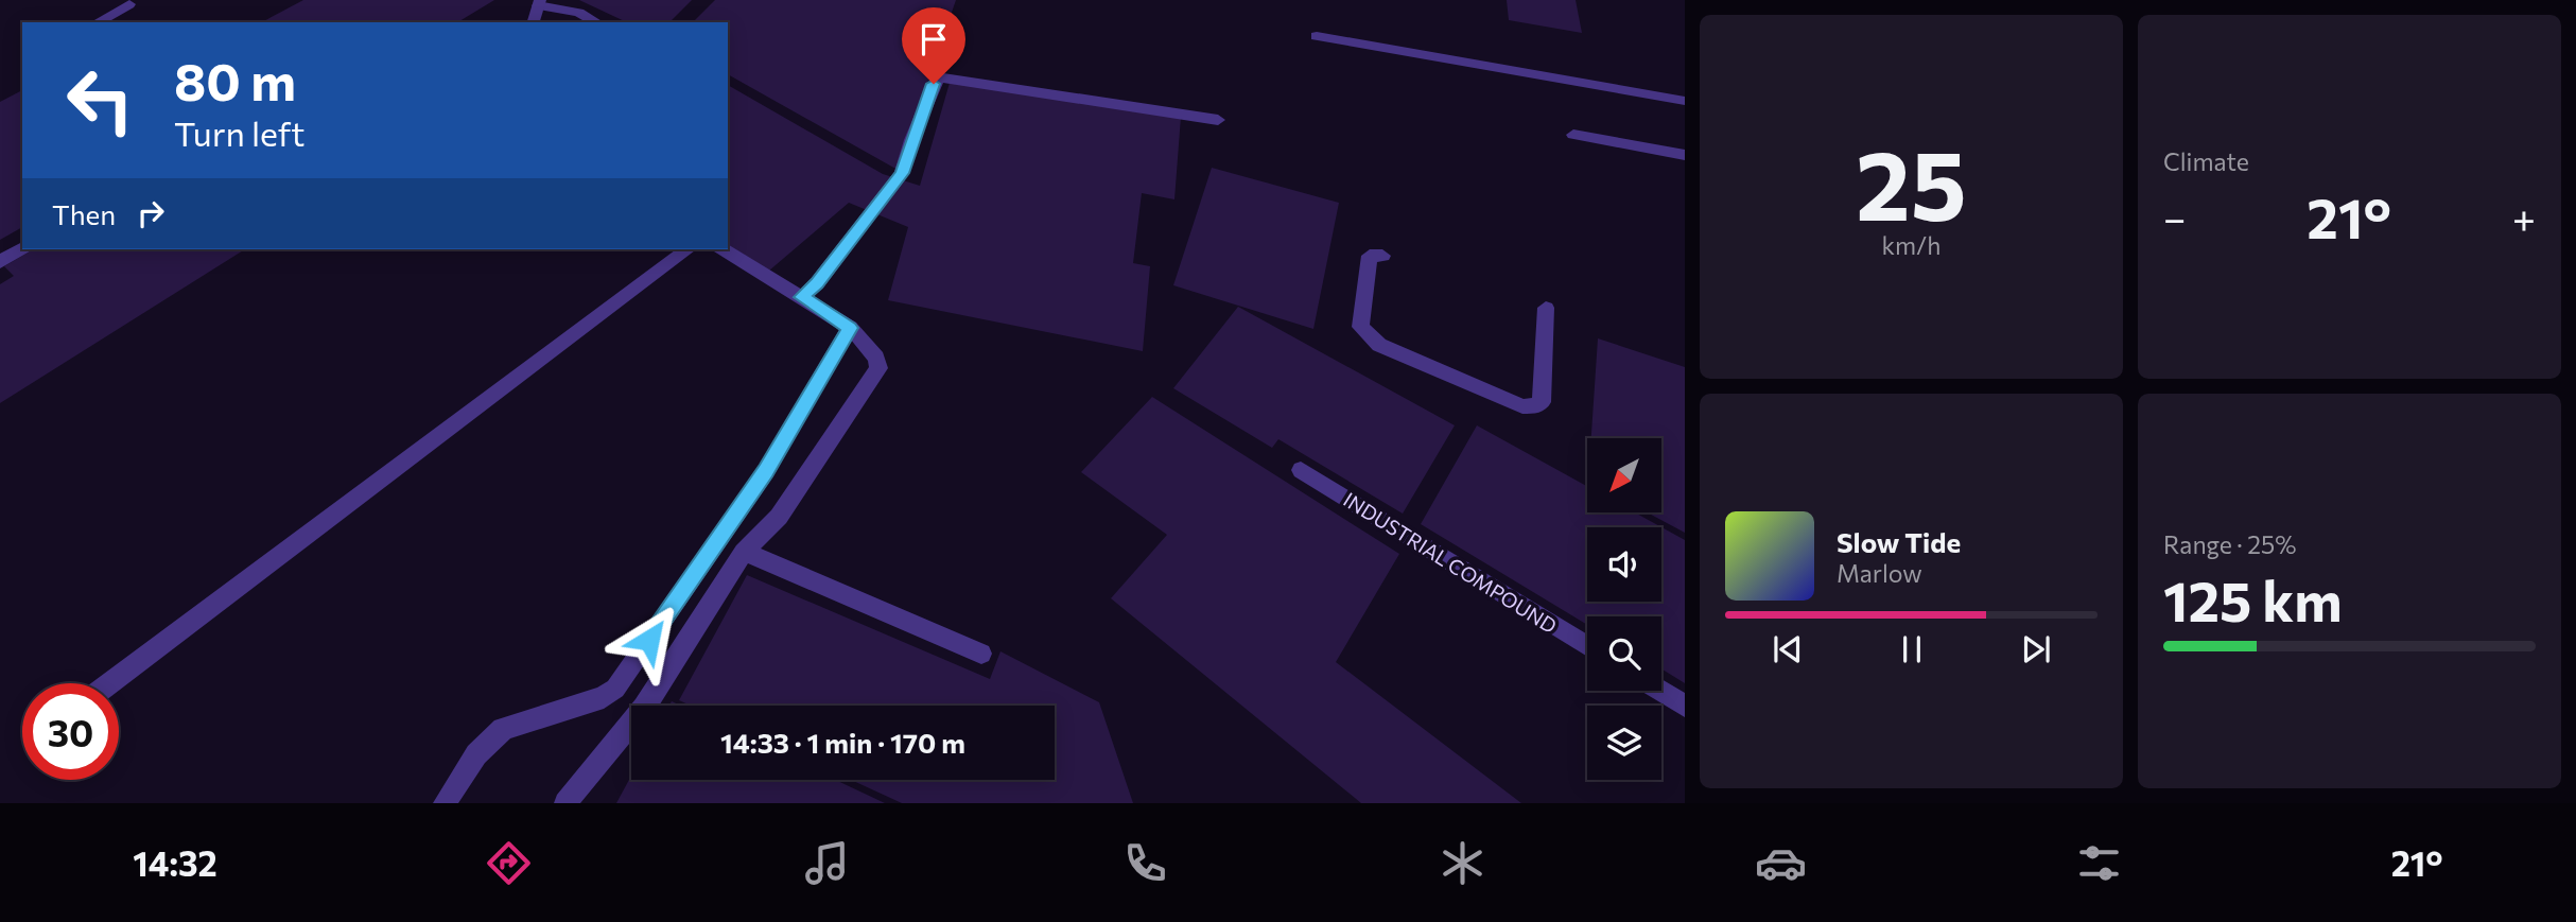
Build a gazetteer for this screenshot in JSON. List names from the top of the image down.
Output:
{
  "streets": {
    "street": ["INDUSTRIAL COMPOUND"]
  },
  "north": "bottom left",
  "page": {
    "tile": [
      ["25", "km/h"],
      "Climate",
      ["Range · 25%", "125 km"]
    ],
    "turn": ["80 m", "Turn left"],
    "then": "Then",
    "heat": ["−", "21°", "+"],
    "song": ["Slow Tide", "Marlow"],
    "limit": "30",
    "trip": "14:33 · 1 min · 170 m",
    "tabs": ["14:32", "21°"]
  }
}
